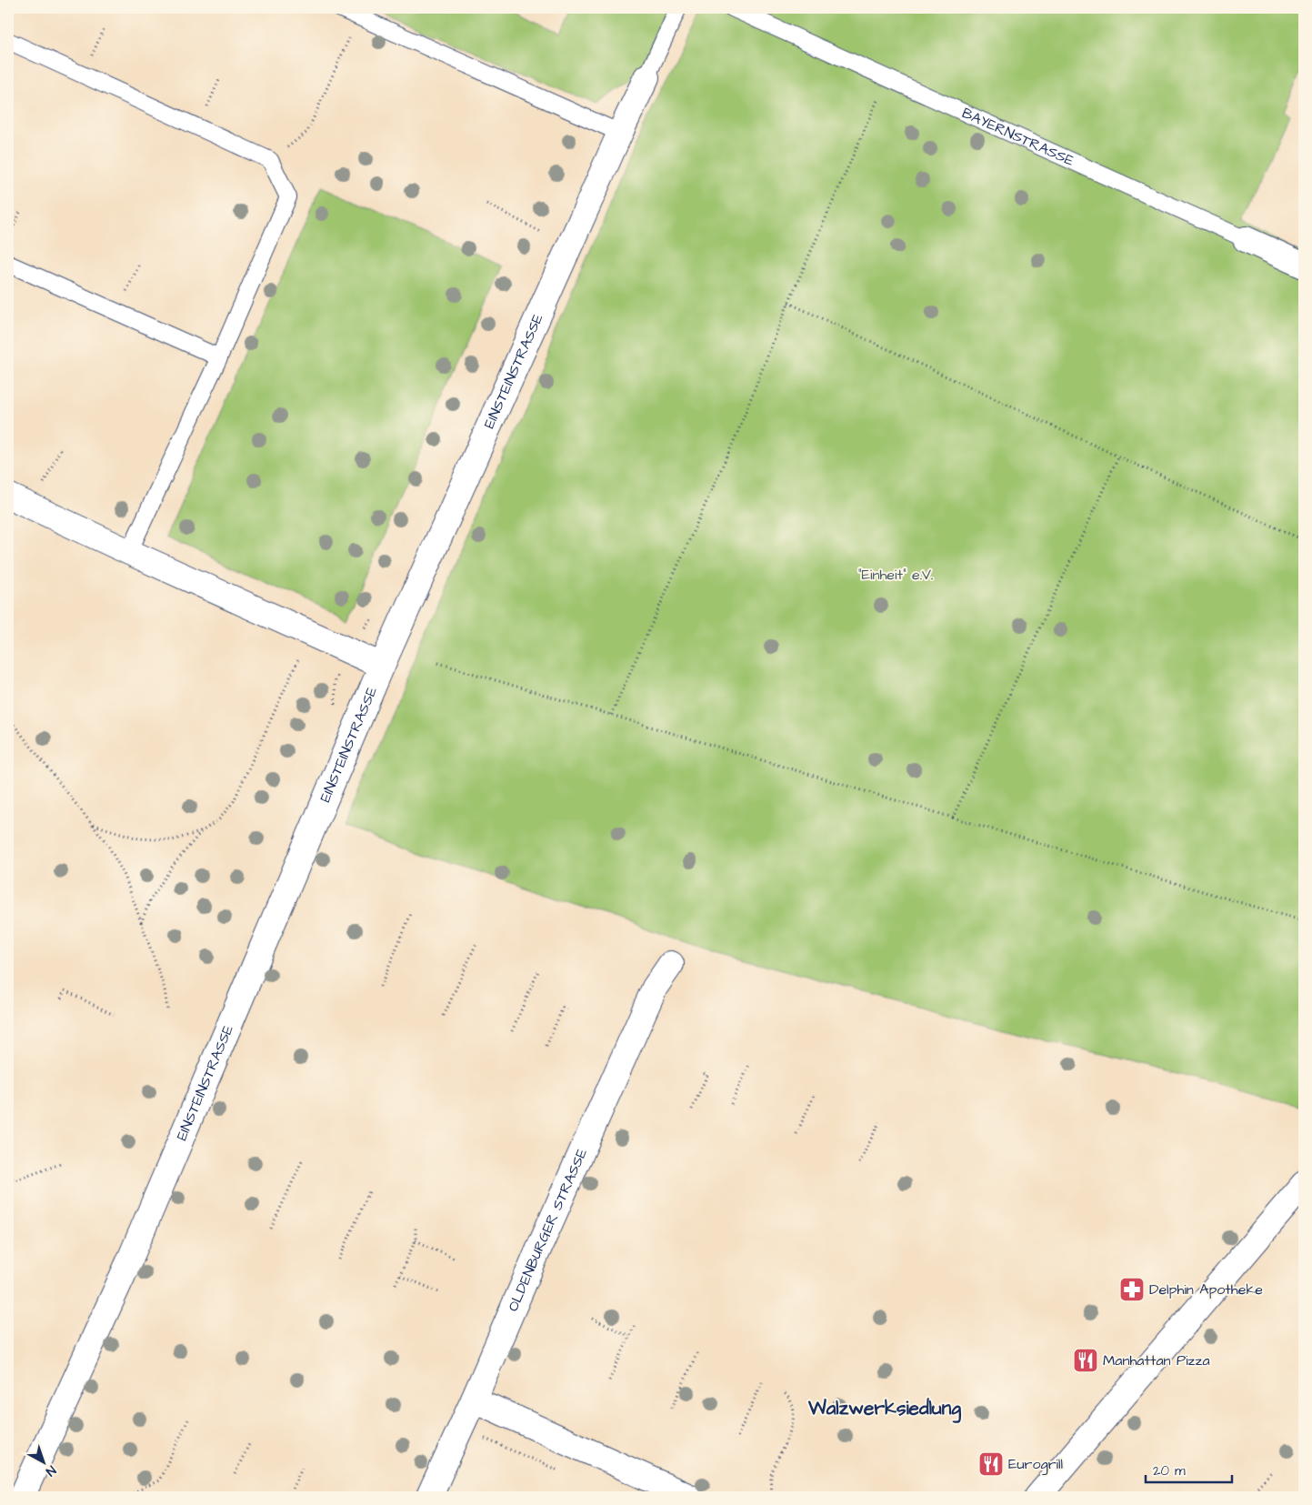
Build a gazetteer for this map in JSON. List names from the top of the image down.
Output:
{
  "streets": {
    "street": ["BAYERNSTRASSE", "EINSTEINSTRASSE", "OLDENBURGER STRASSE"]
  },
  "districts": ["Walzwerksiedlung"],
  "parks": ["\"Einheit\" e.V."],
  "places": {
    "pharmacy": ["Delphin Apotheke"],
    "restaurant": ["Manhattan Pizza", "Eurogrill"]
  },
  "scale_bar": "20 m",
  "north": "bottom right"
}
